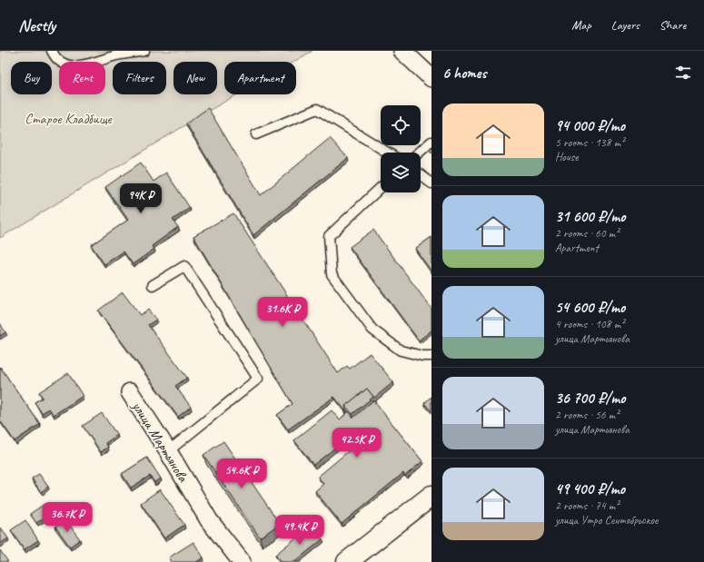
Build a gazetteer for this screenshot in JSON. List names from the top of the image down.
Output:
{
  "streets": {
    "street": ["улица Мартьянова"]
  },
  "parks": ["Старое Кладбище"],
  "page": {
    "header": "Nestly",
    "nav": ["Map", "Layers", "Share"],
    "heading": "6 homes",
    "chip": [
      "Buy",
      "Rent",
      "Filters",
      "New",
      "Apartment"
    ],
    "list": [
      {
        "name": "94 000 ₽/mo",
        "note": "5 rooms · 138 m² · House"
      },
      {
        "name": "31 600 ₽/mo",
        "note": "2 rooms · 60 m² · Apartment"
      },
      {
        "name": "54 600 ₽/mo",
        "note": "4 rooms · 108 m² · улица Мартьянова"
      },
      {
        "name": "36 700 ₽/mo",
        "note": "2 rooms · 56 m² · улица Мартьянова"
      },
      {
        "name": "49 400 ₽/mo",
        "note": "2 rooms · 74 m² · улица Утро Сентябрьское"
      }
    ],
    "price": [
      "94K ₽",
      "31.6K ₽",
      "42.5K ₽",
      "54.6K ₽",
      "36.7K ₽",
      "49.4K ₽"
    ]
  }
}
